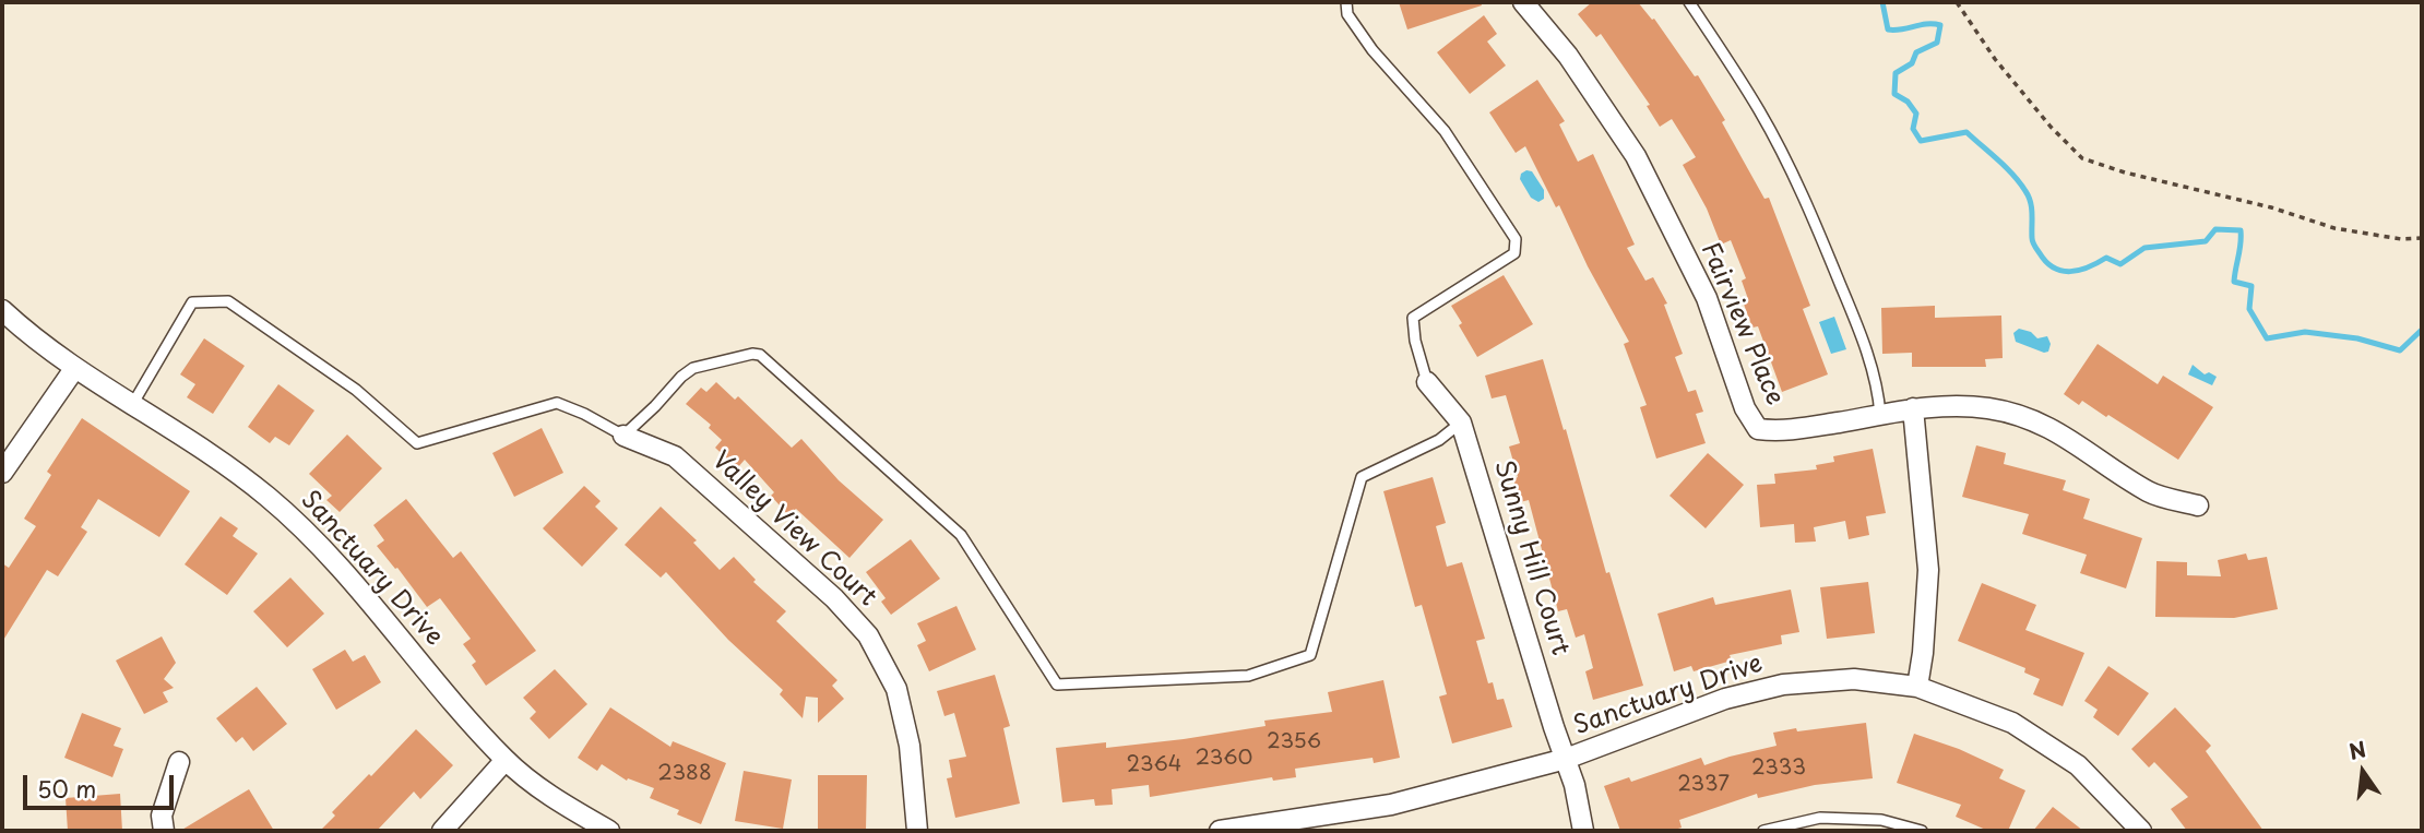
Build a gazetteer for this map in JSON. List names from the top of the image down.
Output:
{
  "streets": {
    "street": [
      "Fairview Place",
      "Valley View Court",
      "Sunny Hill Court",
      "Sanctuary Drive"
    ]
  },
  "crossings": [
    ["Sunny Hill Court", "Sanctuary Drive"]
  ],
  "house_numbers": [
    "2356",
    "2360",
    "2364",
    "2333",
    "2388",
    "2337"
  ],
  "scale_bar": "50 m",
  "north": "top"
}
